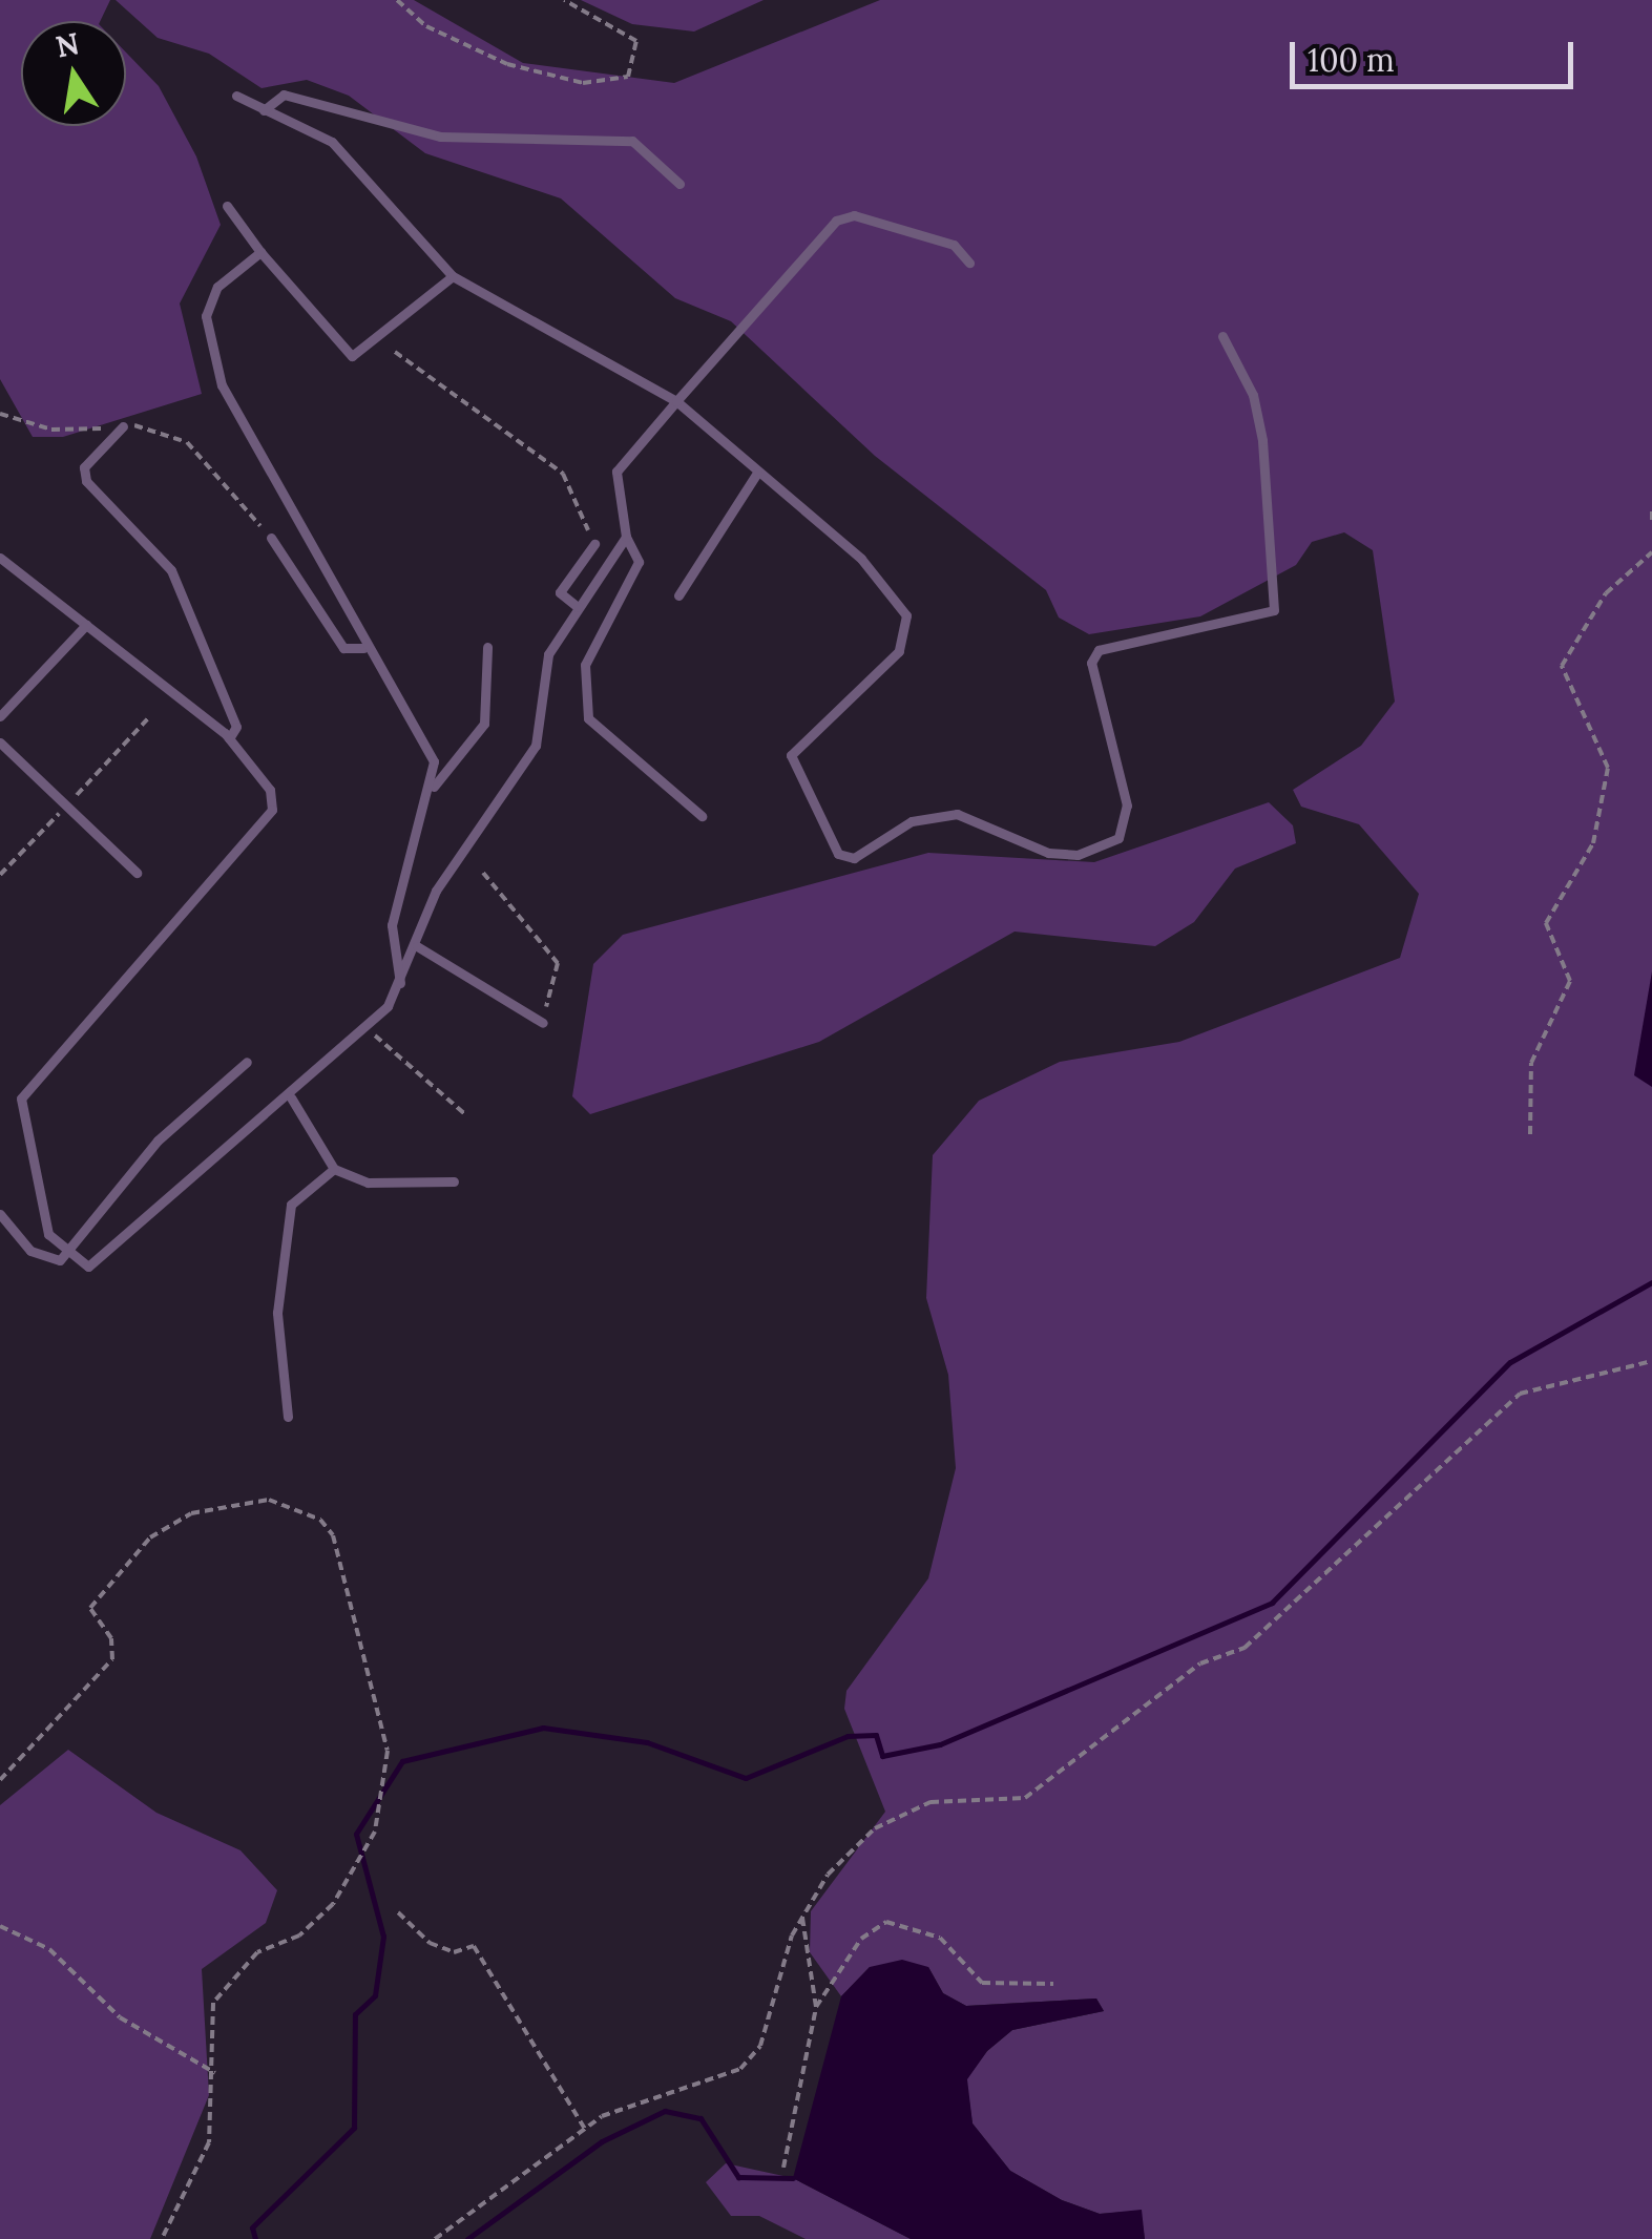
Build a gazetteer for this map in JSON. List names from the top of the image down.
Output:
{
  "scale_bar": "100 m",
  "north": "top"
}
